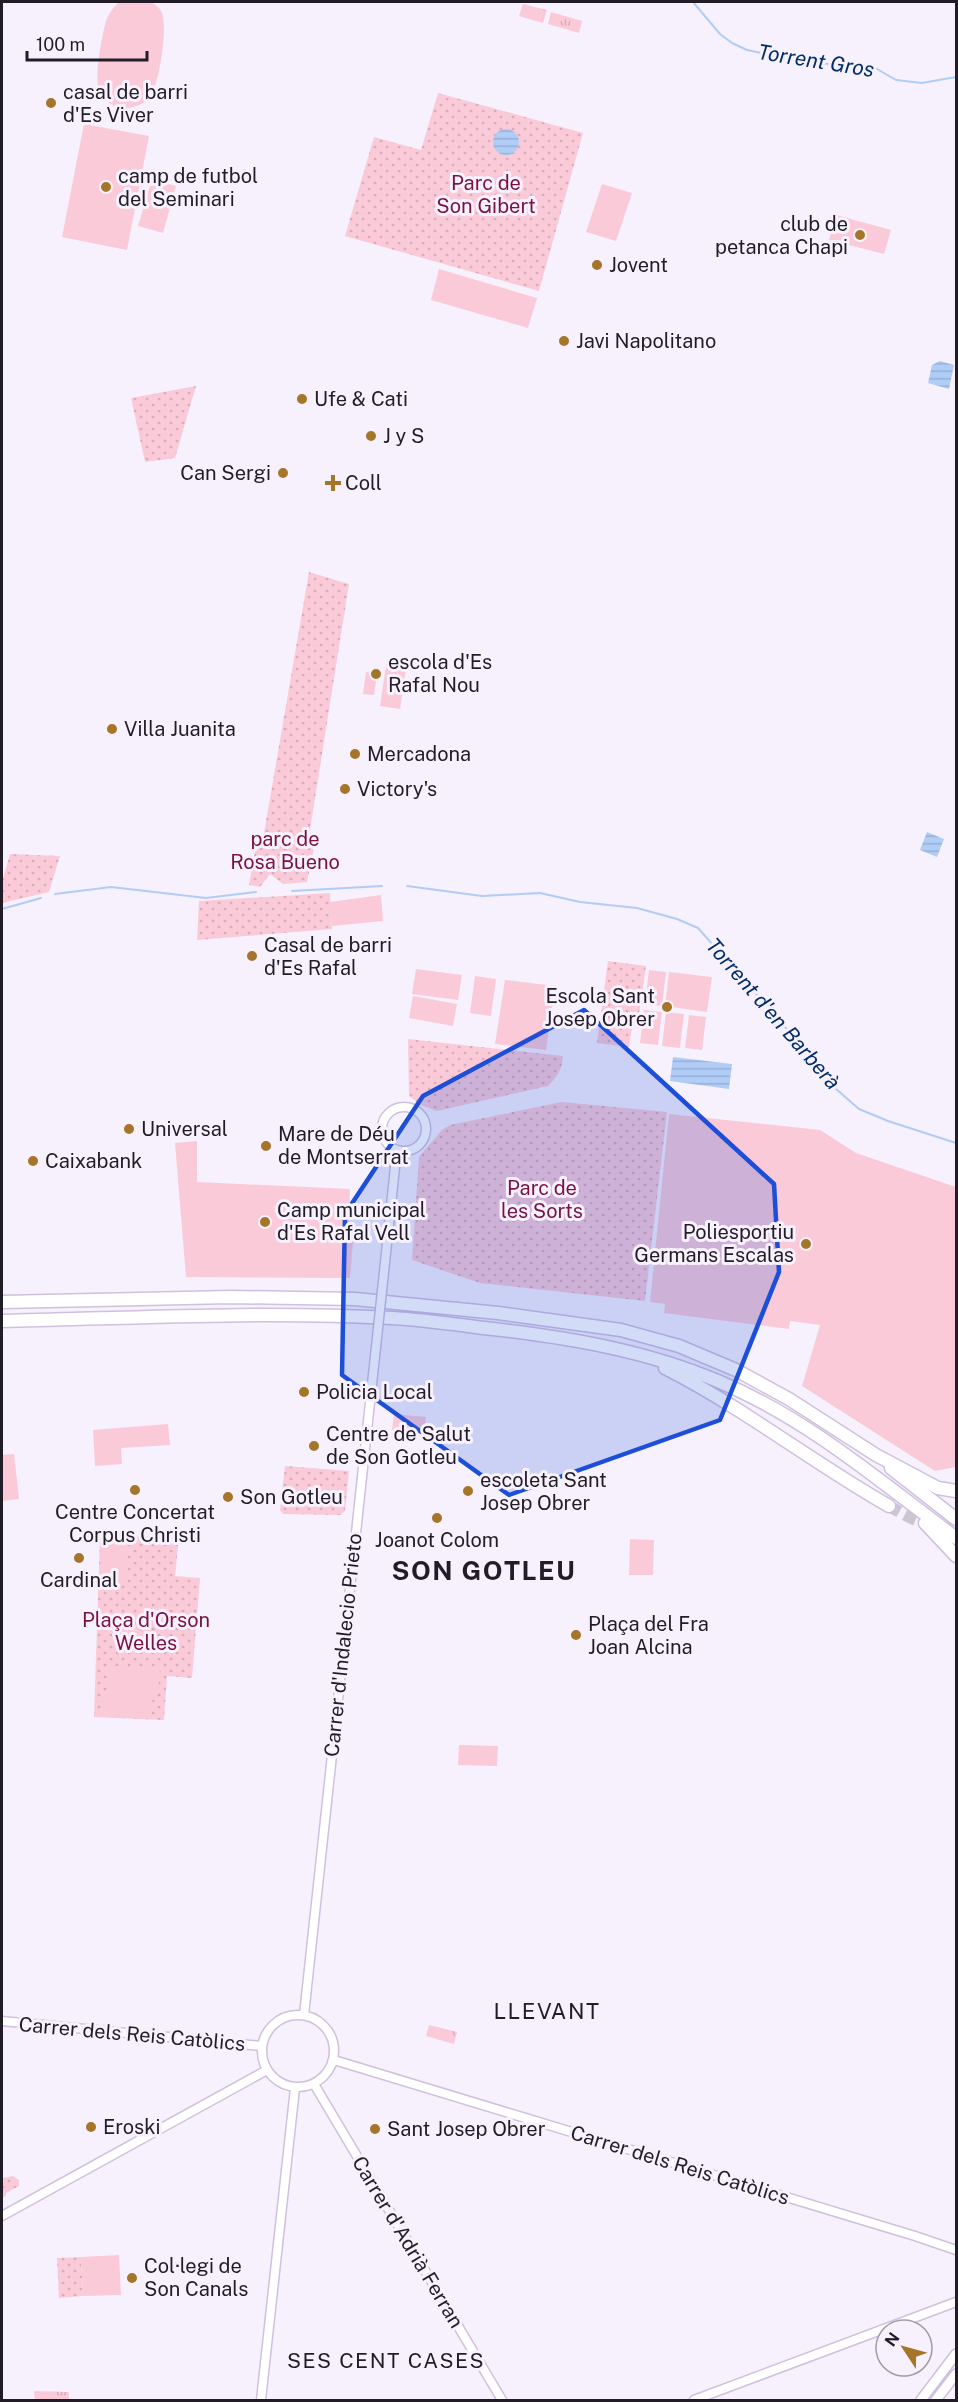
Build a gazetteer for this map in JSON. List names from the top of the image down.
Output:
{
  "streets": {
    "street": ["Carrer d'Indalecio Prieto", "Carrer dels Reis Catòlics", "Carrer d'Adrià Ferran"]
  },
  "crossings": [
    ["Carrer d'Indalecio Prieto", "Carrer dels Reis Catòlics"],
    ["Carrer d'Indalecio Prieto", "Carrer d'Adrià Ferran"],
    ["Carrer dels Reis Catòlics", "Carrer d'Adrià Ferran"]
  ],
  "districts": ["SON GOTLEU", "LLEVANT", "SES CENT CASES"],
  "water": ["Torrent Gros", "Torrent d'en Barberà"],
  "parks": [
    "Parc de Son Gibert",
    "parc de Rosa Bueno",
    "Parc de les Sorts",
    "Plaça d'Orson Welles"
  ],
  "places": {
    "other": [
      "casal de barri d'Es Viver",
      "camp de futbol del Seminari",
      "club de petanca Chapi",
      "Jovent",
      "Javi Napolitano",
      "Ufe & Cati",
      "J y S",
      "Can Sergi",
      "escola d'Es Rafal Nou",
      "Villa Juanita",
      "Mercadona",
      "Victory's",
      "Casal de barri d'Es Rafal",
      "Escola Sant Josep Obrer",
      "Universal",
      "Mare de Déu de Montserrat",
      "Caixabank",
      "Camp municipal d'Es Rafal Vell",
      "Poliesportiu Germans Escalas",
      "Policia Local",
      "Centre de Salut de Son Gotleu",
      "Centre Concertat Corpus Christi",
      "escoleta Sant Josep Obrer",
      "Son Gotleu",
      "Joanot Colom",
      "Cardinal",
      "Plaça del Fra Joan Alcina",
      "Eroski",
      "Sant Josep Obrer",
      "Col·legi de Son Canals"
    ],
    "health": ["Coll"]
  },
  "scale_bar": "100 m",
  "north": "top left"
}
